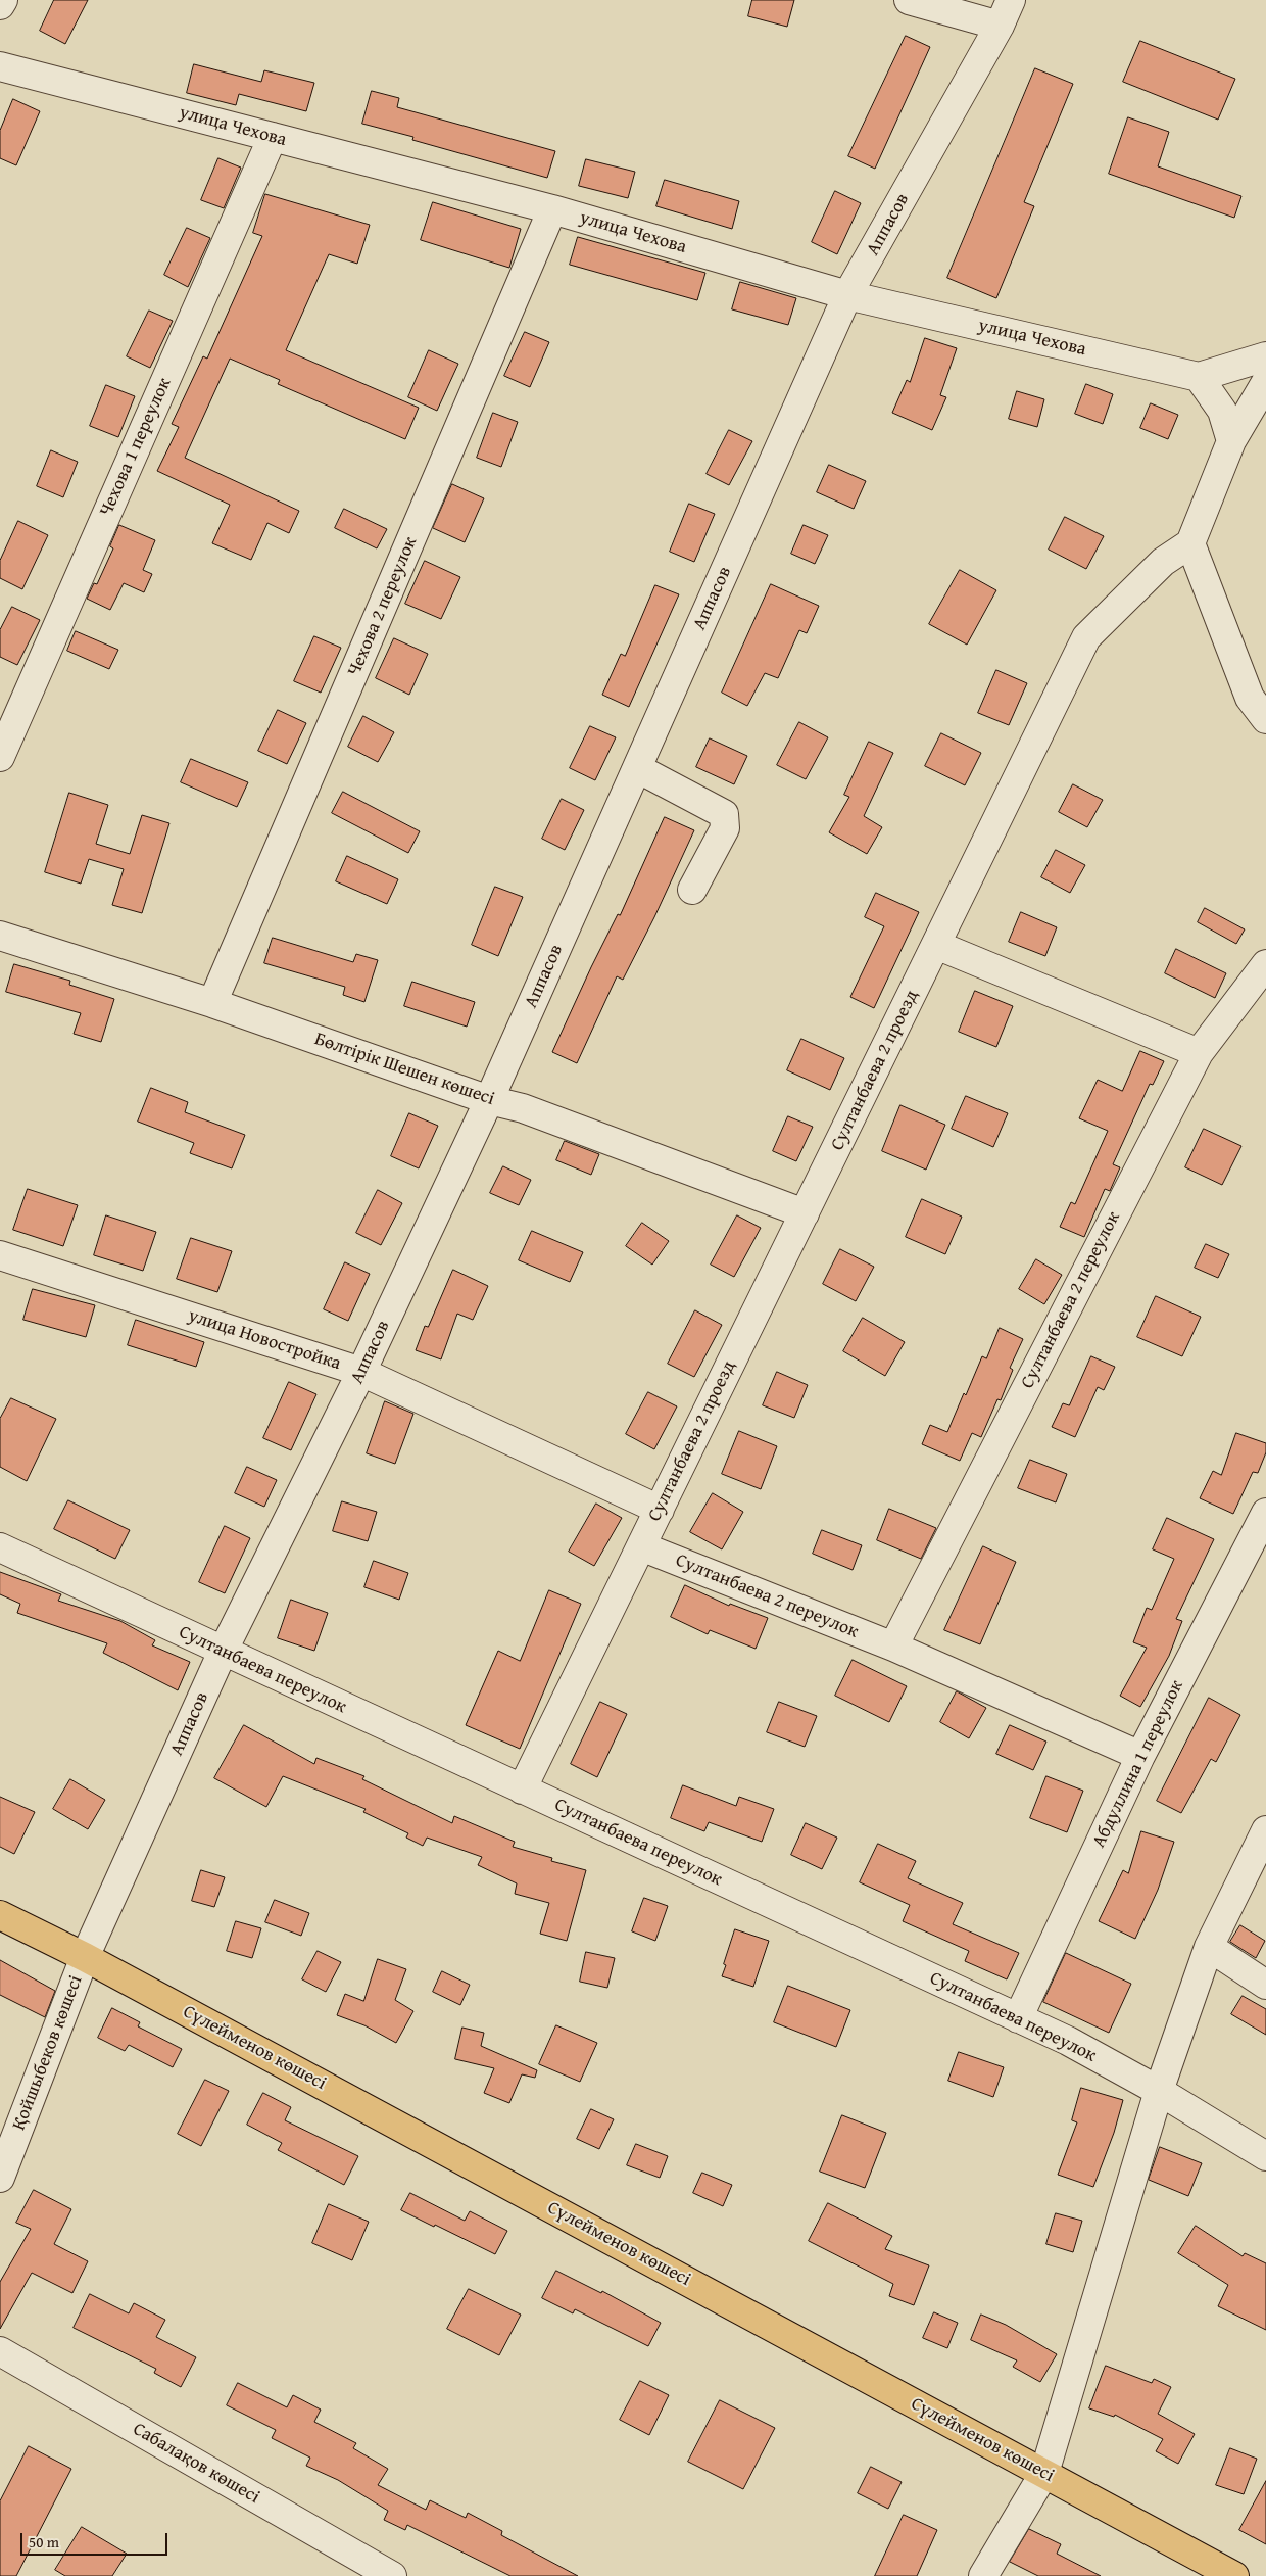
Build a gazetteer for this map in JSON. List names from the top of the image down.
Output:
{
  "streets": {
    "main road": ["Сүлейменов көшесі"],
    "street": [
      "улица Чехова",
      "Аппасов",
      "Чехова 1 переулок",
      "Чехова 2 переулок",
      "Бөлтірік Шешен көшесі",
      "Султанбаева 2 проезд",
      "Султанбаева 2 переулок",
      "улица Новостройка",
      "Султанбаева переулок",
      "Абдуллина 1 переулок",
      "Қойшыбеков көшесі",
      "Сабалақов көшесі"
    ]
  },
  "crossings": [
    ["улица Чехова", "Аппасов"],
    ["улица Чехова", "Чехова 1 переулок"],
    ["улица Чехова", "Чехова 2 переулок"],
    ["Аппасов", "Бөлтірік Шешен көшесі"],
    ["Аппасов", "улица Новостройка"],
    ["Аппасов", "Султанбаева переулок"],
    ["Аппасов", "Сүлейменов көшесі"],
    ["Аппасов", "Қойшыбеков көшесі"],
    ["Чехова 2 переулок", "Бөлтірік Шешен көшесі"],
    ["Бөлтірік Шешен көшесі", "Султанбаева 2 проезд"],
    ["Султанбаева 2 проезд", "Султанбаева 2 переулок"],
    ["Султанбаева 2 проезд", "улица Новостройка"],
    ["Султанбаева 2 проезд", "Султанбаева переулок"],
    ["Султанбаева 2 переулок", "Абдуллина 1 переулок"],
    ["Султанбаева переулок", "Абдуллина 1 переулок"],
    ["Сүлейменов көшесі", "Қойшыбеков көшесі"]
  ],
  "scale_bar": "50 m"
}
